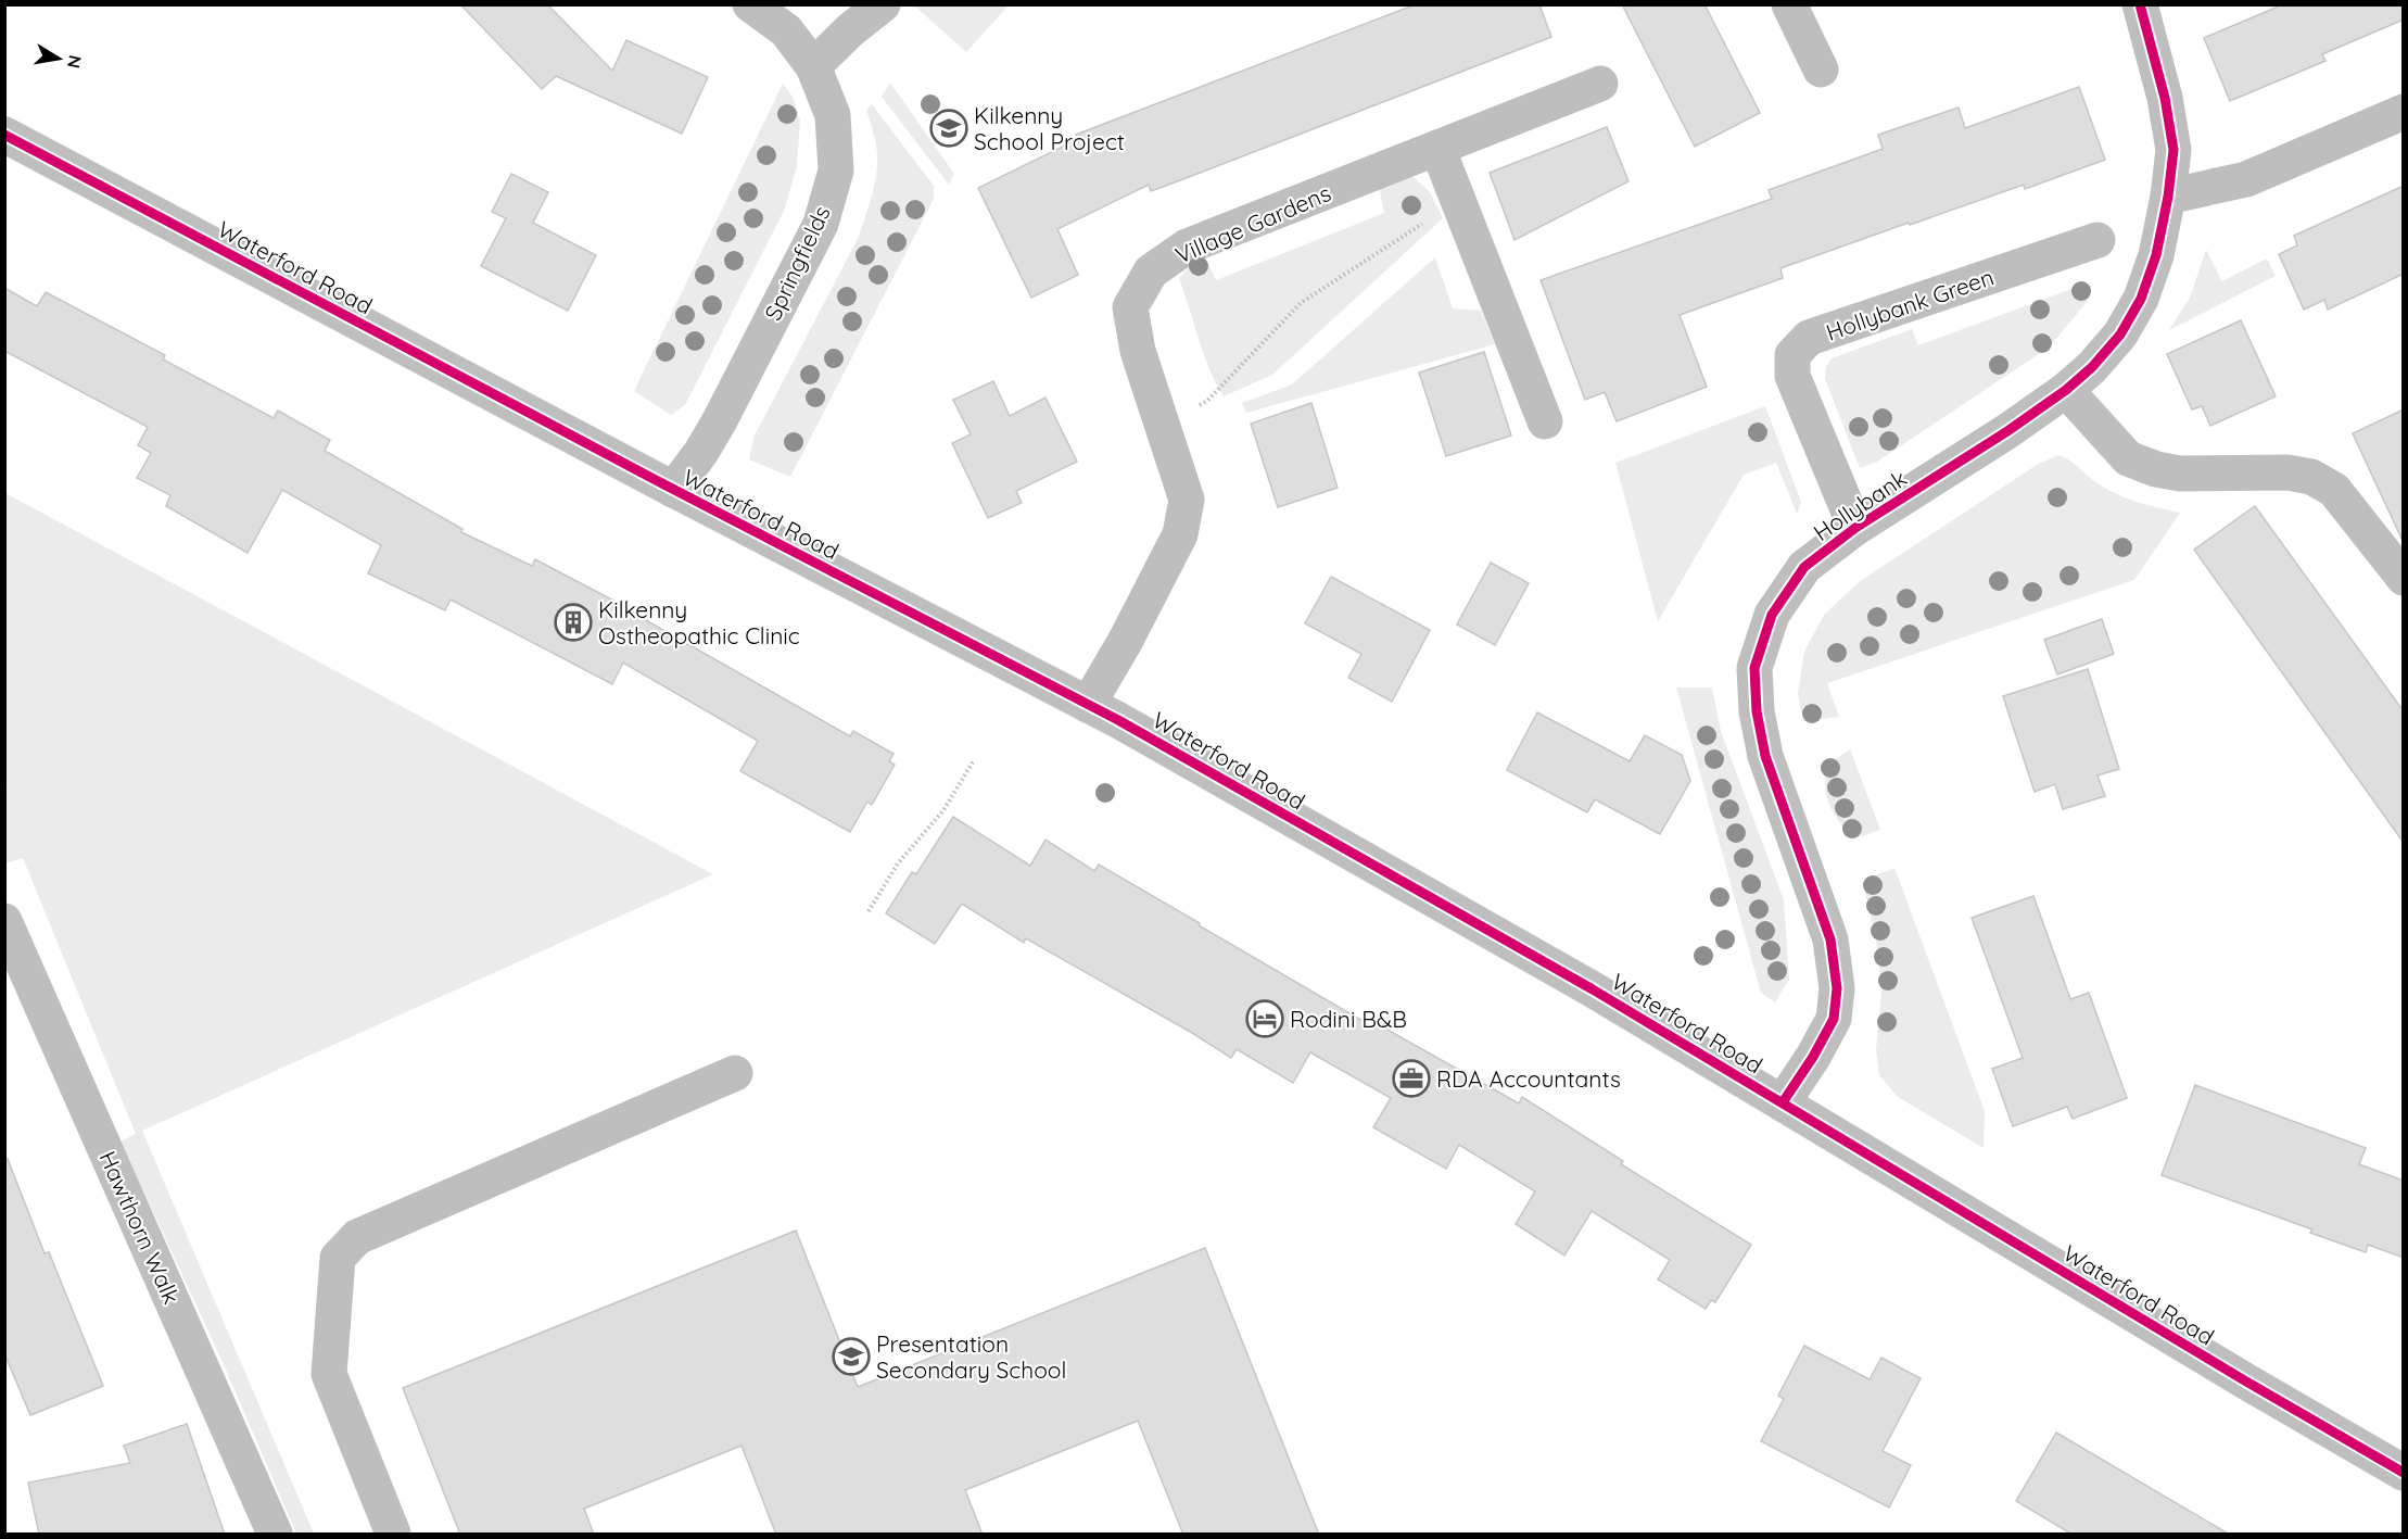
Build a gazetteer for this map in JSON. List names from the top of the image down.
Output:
{
  "streets": {
    "street": [
      "Village Gardens",
      "Springfields",
      "Waterford Road",
      "Hollybank Green",
      "Hollybank",
      "Hawthorn Walk"
    ]
  },
  "crossings": [
    ["Village Gardens", "Waterford Road"],
    ["Springfields", "Waterford Road"],
    ["Waterford Road", "Hollybank"],
    ["Hollybank Green", "Hollybank"]
  ],
  "places": {
    "school or university": ["Kilkenny School Project", "Presentation Secondary School"],
    "building": ["Kilkenny Ostheopathic Clinic"],
    "hotel": ["Rodini B&B"],
    "office": ["RDA Accountants"]
  },
  "north": "right"
}
